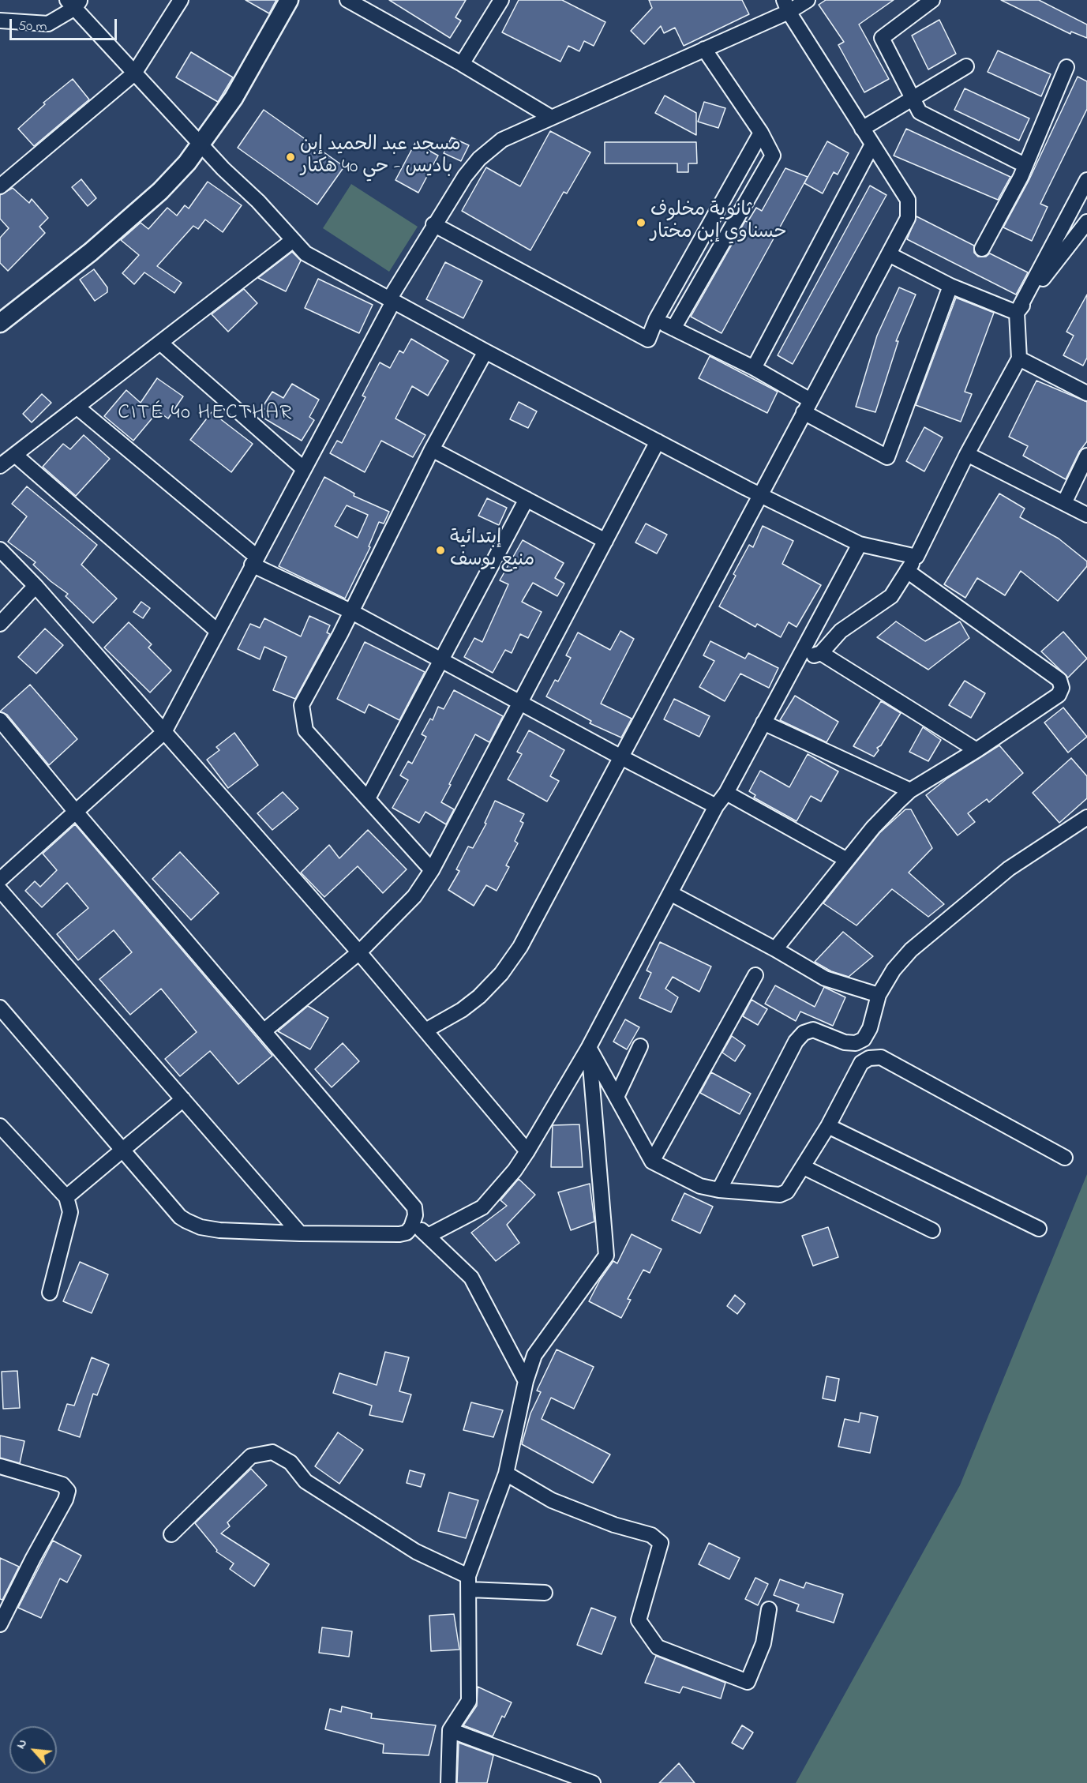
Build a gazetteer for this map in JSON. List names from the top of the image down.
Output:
{
  "districts": ["CITÉ 40 HECTHAR"],
  "places": ["مسجد عبد الحميد إبن باديس - حي 40 هكتار", "ثانوية مخلوف حسناوي إبن مختار", "إبتدائية منيع يوسف"],
  "scale_bar": "50 m",
  "north": "top left"
}
